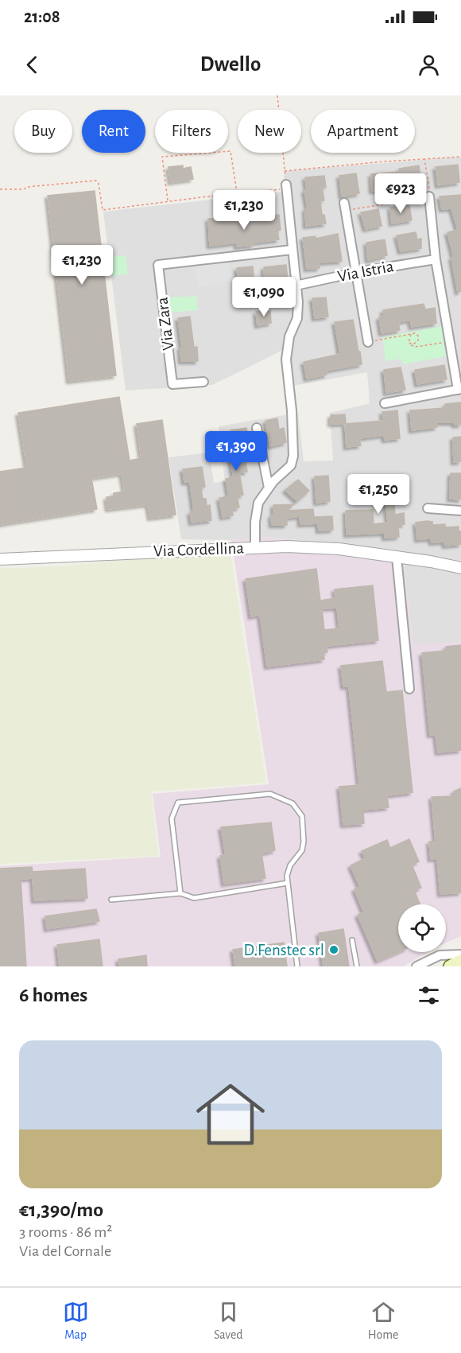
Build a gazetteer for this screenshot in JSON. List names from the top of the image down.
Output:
{
  "streets": {
    "street": ["Via Istria", "Via Zara", "Via Cordellina"]
  },
  "places": ["D.Fenstec srl"],
  "page": {
    "status": "21:08",
    "header": "Dwello",
    "chip": [
      "Buy",
      "Rent",
      "Filters",
      "New",
      "Apartment"
    ],
    "price": [
      "€923",
      "€1,230",
      "€1,230",
      "€1,090",
      "€1,390",
      "€1,250"
    ],
    "heading": "6 homes",
    "list": [
      {
        "name": "€1,390/mo",
        "note": "3 rooms · 86 m² · Via del Cornale"
      }
    ],
    "tabs": ["Map", "Saved", "Home"]
  }
}
